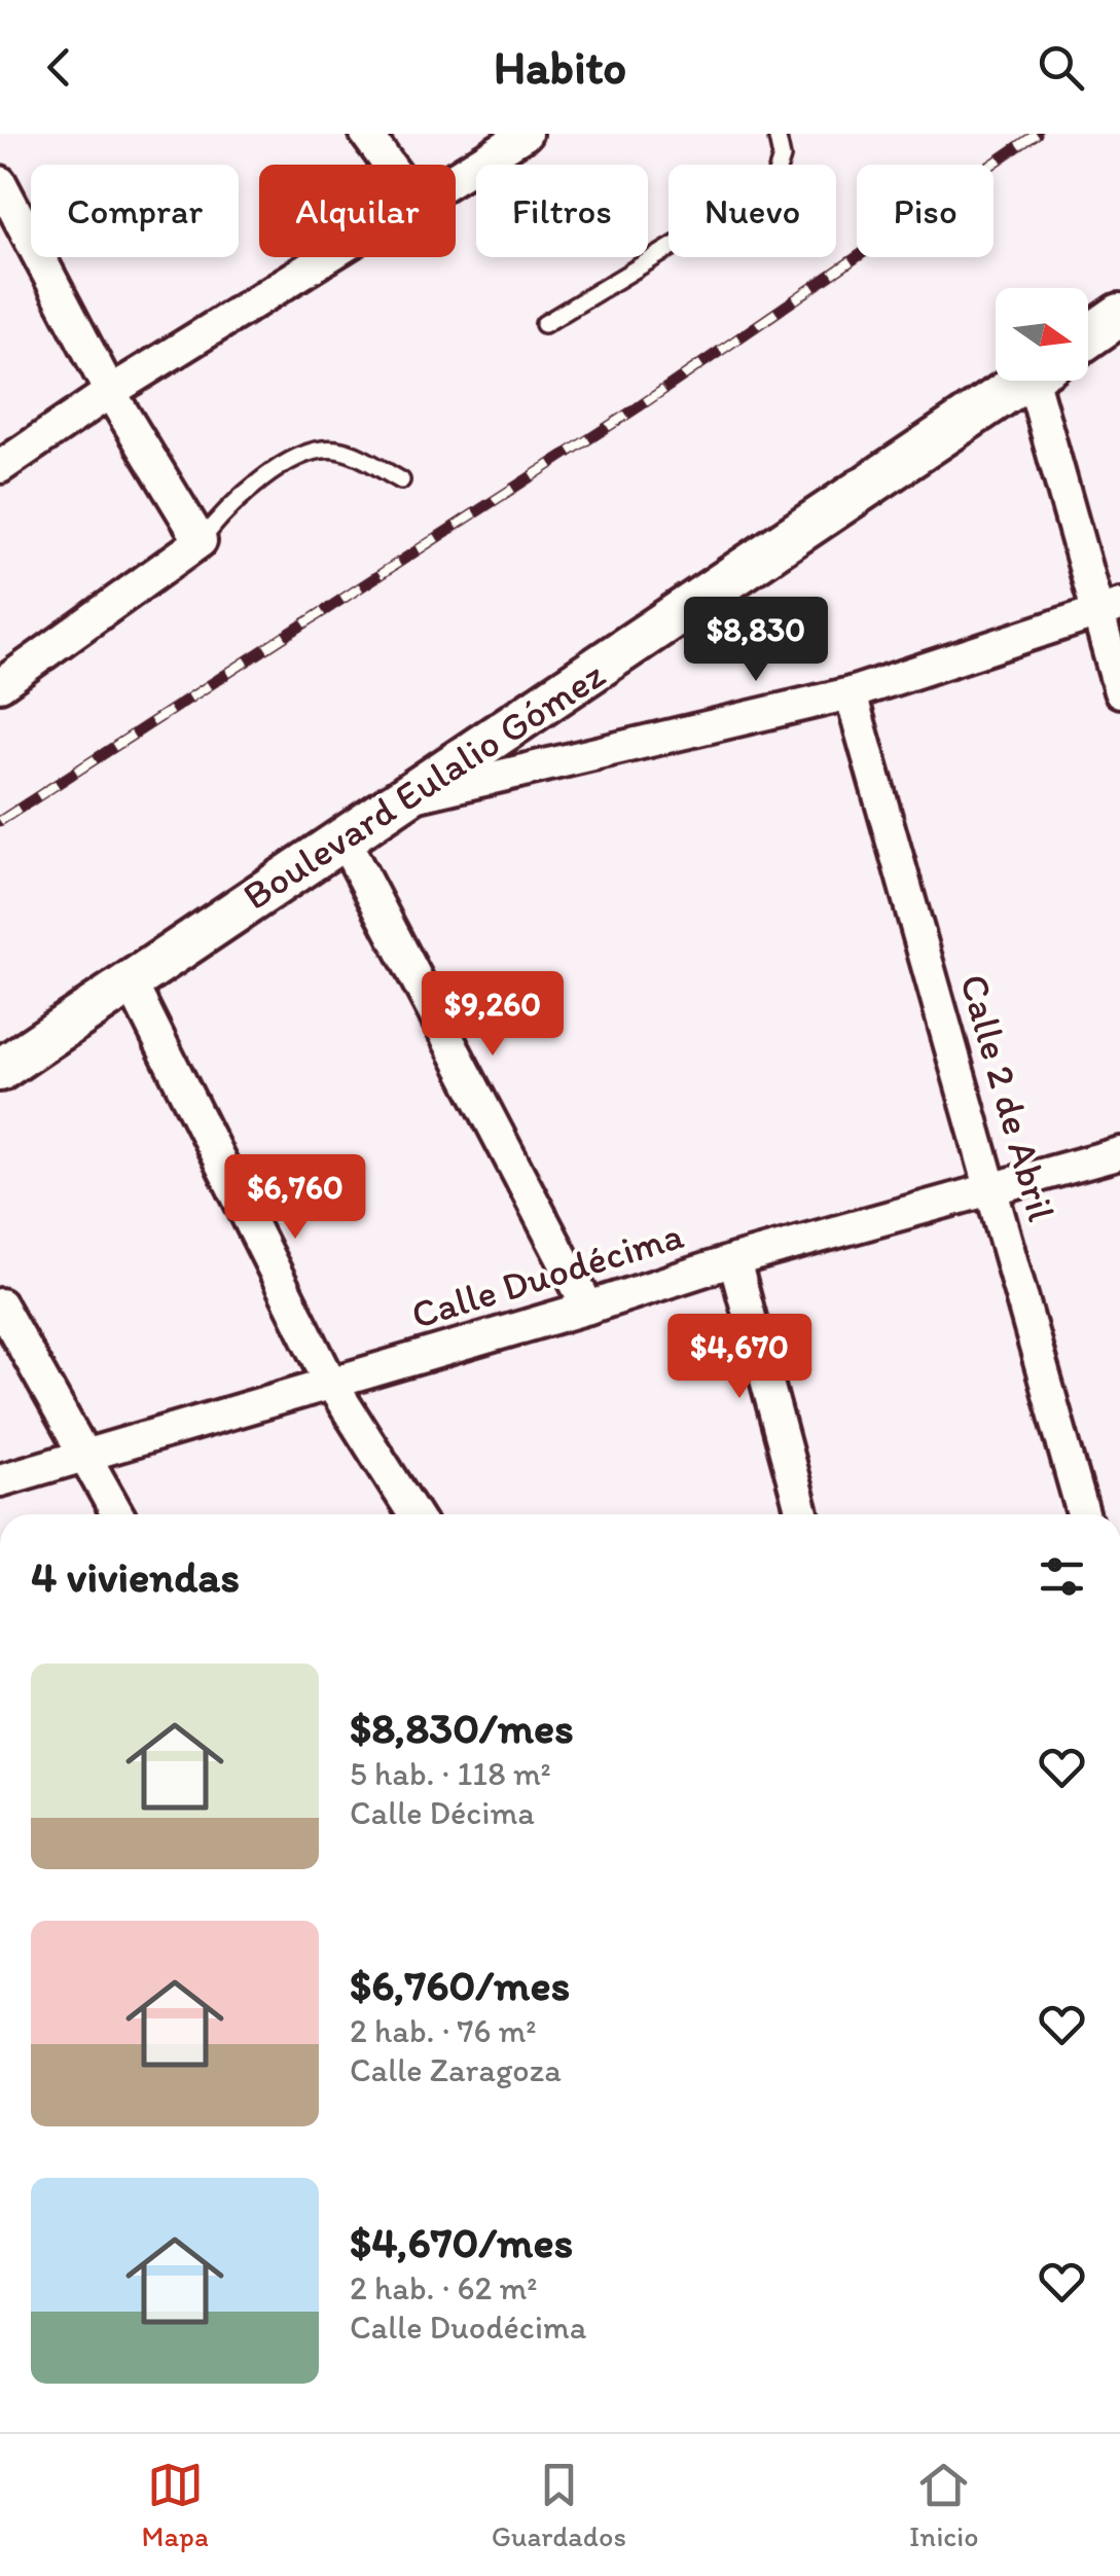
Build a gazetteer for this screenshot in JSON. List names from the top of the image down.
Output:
{
  "streets": {
    "main road": ["Boulevard Eulalio Gómez"],
    "street": ["Calle 2 de Abril", "Calle Duodécima"]
  },
  "crossings": [
    ["Calle 2 de Abril", "Calle Duodécima"]
  ],
  "north": "right",
  "page": {
    "header": "Habito",
    "chip": [
      "Comprar",
      "Alquilar",
      "Filtros",
      "Nuevo",
      "Piso"
    ],
    "price": [
      "$8,830",
      "$9,260",
      "$6,760",
      "$4,670"
    ],
    "heading": "4 viviendas",
    "list": [
      {
        "name": "$8,830/mes",
        "note": "5 hab. · 118 m² · Calle Décima"
      },
      {
        "name": "$6,760/mes",
        "note": "2 hab. · 76 m² · Calle Zaragoza"
      },
      {
        "name": "$4,670/mes",
        "note": "2 hab. · 62 m² · Calle Duodécima"
      }
    ],
    "tabs": ["Mapa", "Guardados", "Inicio"]
  }
}
